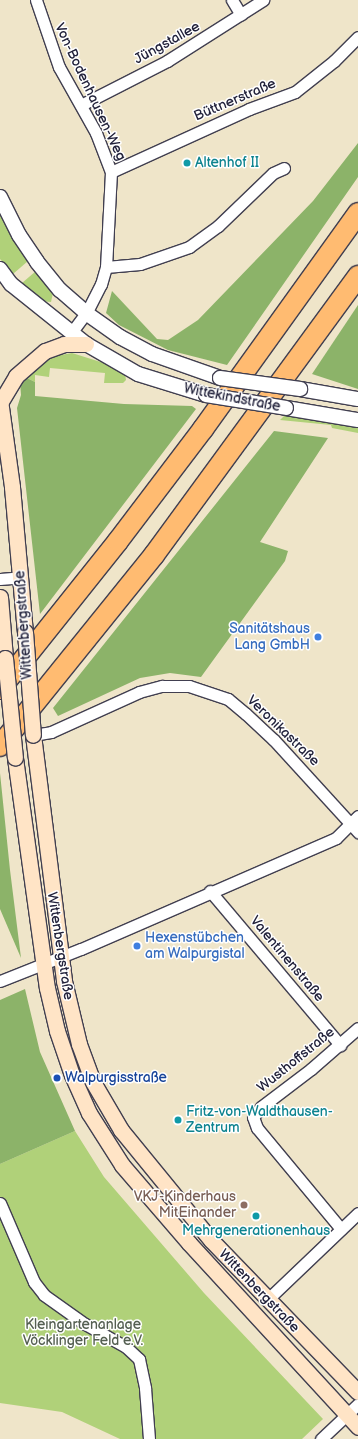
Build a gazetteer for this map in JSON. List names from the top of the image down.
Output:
{
  "streets": {
    "main road": ["Wittenbergstraße"],
    "street": [
      "Jüngstallee",
      "Von-Bodenhausen-Weg",
      "Büttnerstraße",
      "Wittekindstraße",
      "Veronikastraße",
      "Valentinenstraße",
      "Wusthoffstraße"
    ]
  },
  "crossings": [
    ["Jüngstallee", "Von-Bodenhausen-Weg"],
    ["Von-Bodenhausen-Weg", "Büttnerstraße"],
    ["Von-Bodenhausen-Weg", "Wittekindstraße"],
    ["Wittenbergstraße", "Veronikastraße"],
    ["Valentinenstraße", "Wusthoffstraße"]
  ],
  "parks": ["Kleingartenanlage Vöcklinger Feld e.V."],
  "places": [
    "Altenhof II",
    "Sanitätshaus Lang GmbH",
    "Hexenstübchen am Walpurgistal",
    "Walpurgisstraße",
    "Fritz-von-Waldthausen- Zentrum",
    "VKJ-Kinderhaus MitEinander",
    "Mehrgenerationenhaus"
  ]
}
